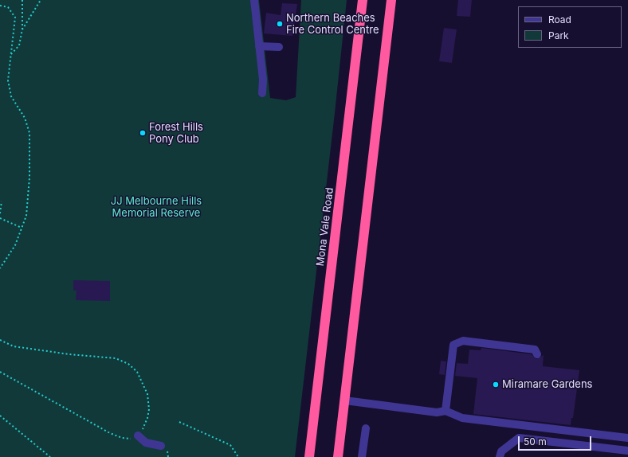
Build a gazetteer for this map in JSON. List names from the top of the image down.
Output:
{
  "streets": {
    "highway": ["Mona Vale Road"]
  },
  "parks": ["JJ Melbourne Hills Memorial Reserve"],
  "places": ["Northern Beaches Fire Control Centre", "Forest Hills Pony Club", "Miramare Gardens"],
  "legend": ["Road", "Park"],
  "scale_bar": "50 m"
}
